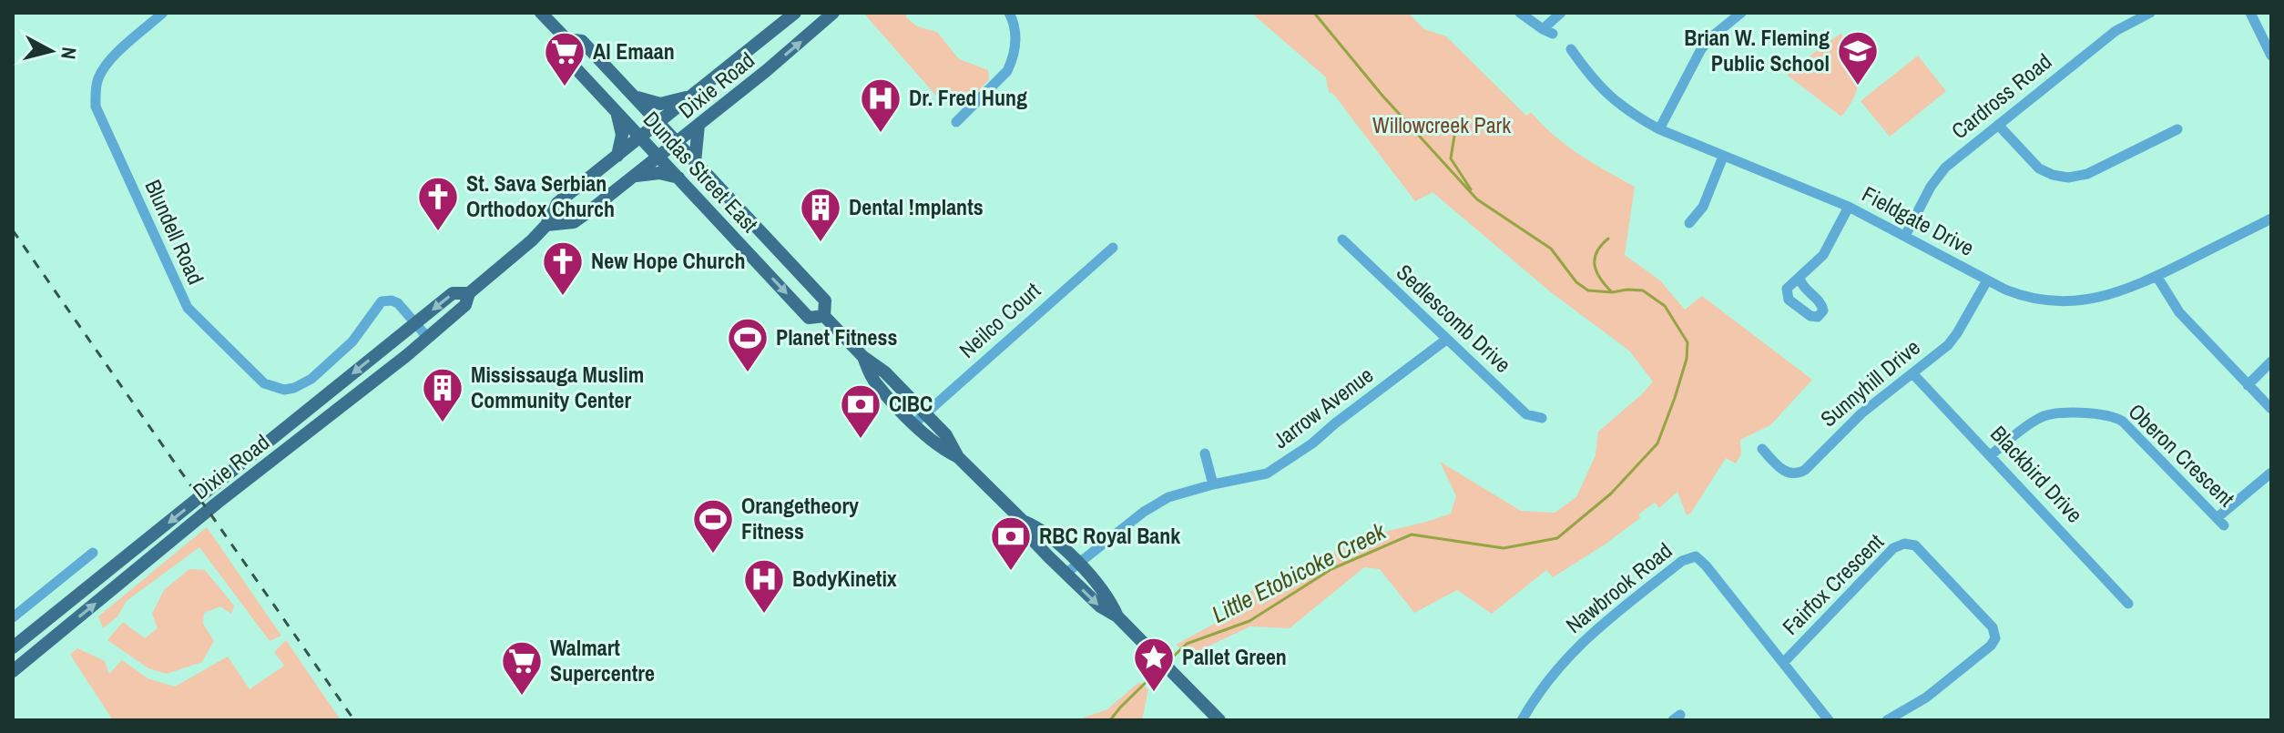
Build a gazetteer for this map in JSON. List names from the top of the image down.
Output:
{
  "streets": {
    "main road": ["Dixie Road", "Dundas Street East"],
    "street": [
      "Cardross Road",
      "Fieldgate Drive",
      "Blundell Road",
      "Sedlescomb Drive",
      "Neilco Court",
      "Sunnyhill Drive",
      "Jarrow Avenue",
      "Oberon Crescent",
      "Blackbird Drive",
      "Fairfox Crescent",
      "Nawbrook Road"
    ]
  },
  "crossings": [
    ["Dixie Road", "Dundas Street East"],
    ["Dixie Road", "Blundell Road"],
    ["Cardross Road", "Fieldgate Drive"],
    ["Dundas Street East", "Neilco Court"],
    ["Dundas Street East", "Jarrow Avenue"],
    ["Fieldgate Drive", "Sunnyhill Drive"],
    ["Sedlescomb Drive", "Jarrow Avenue"],
    ["Sunnyhill Drive", "Blackbird Drive"],
    ["Oberon Crescent", "Blackbird Drive"],
    ["Fairfox Crescent", "Nawbrook Road"]
  ],
  "water": ["Little Etobicoke Creek"],
  "parks": ["Willowcreek Park"],
  "places": {
    "school or university": ["Brian W. Fleming Public School"],
    "supermarket": ["Al Emaan", "Walmart Supercentre"],
    "hospital": ["Dr. Fred Hung", "BodyKinetix"],
    "church": ["St. Sava Serbian Orthodox Church", "New Hope Church"],
    "building": ["Dental !mplants", "Mississauga Muslim Community Center"],
    "sports": ["Planet Fitness", "Orangetheory Fitness"],
    "bank": ["CIBC", "RBC Royal Bank"],
    "place": ["Pallet Green"]
  },
  "north": "right"
}
